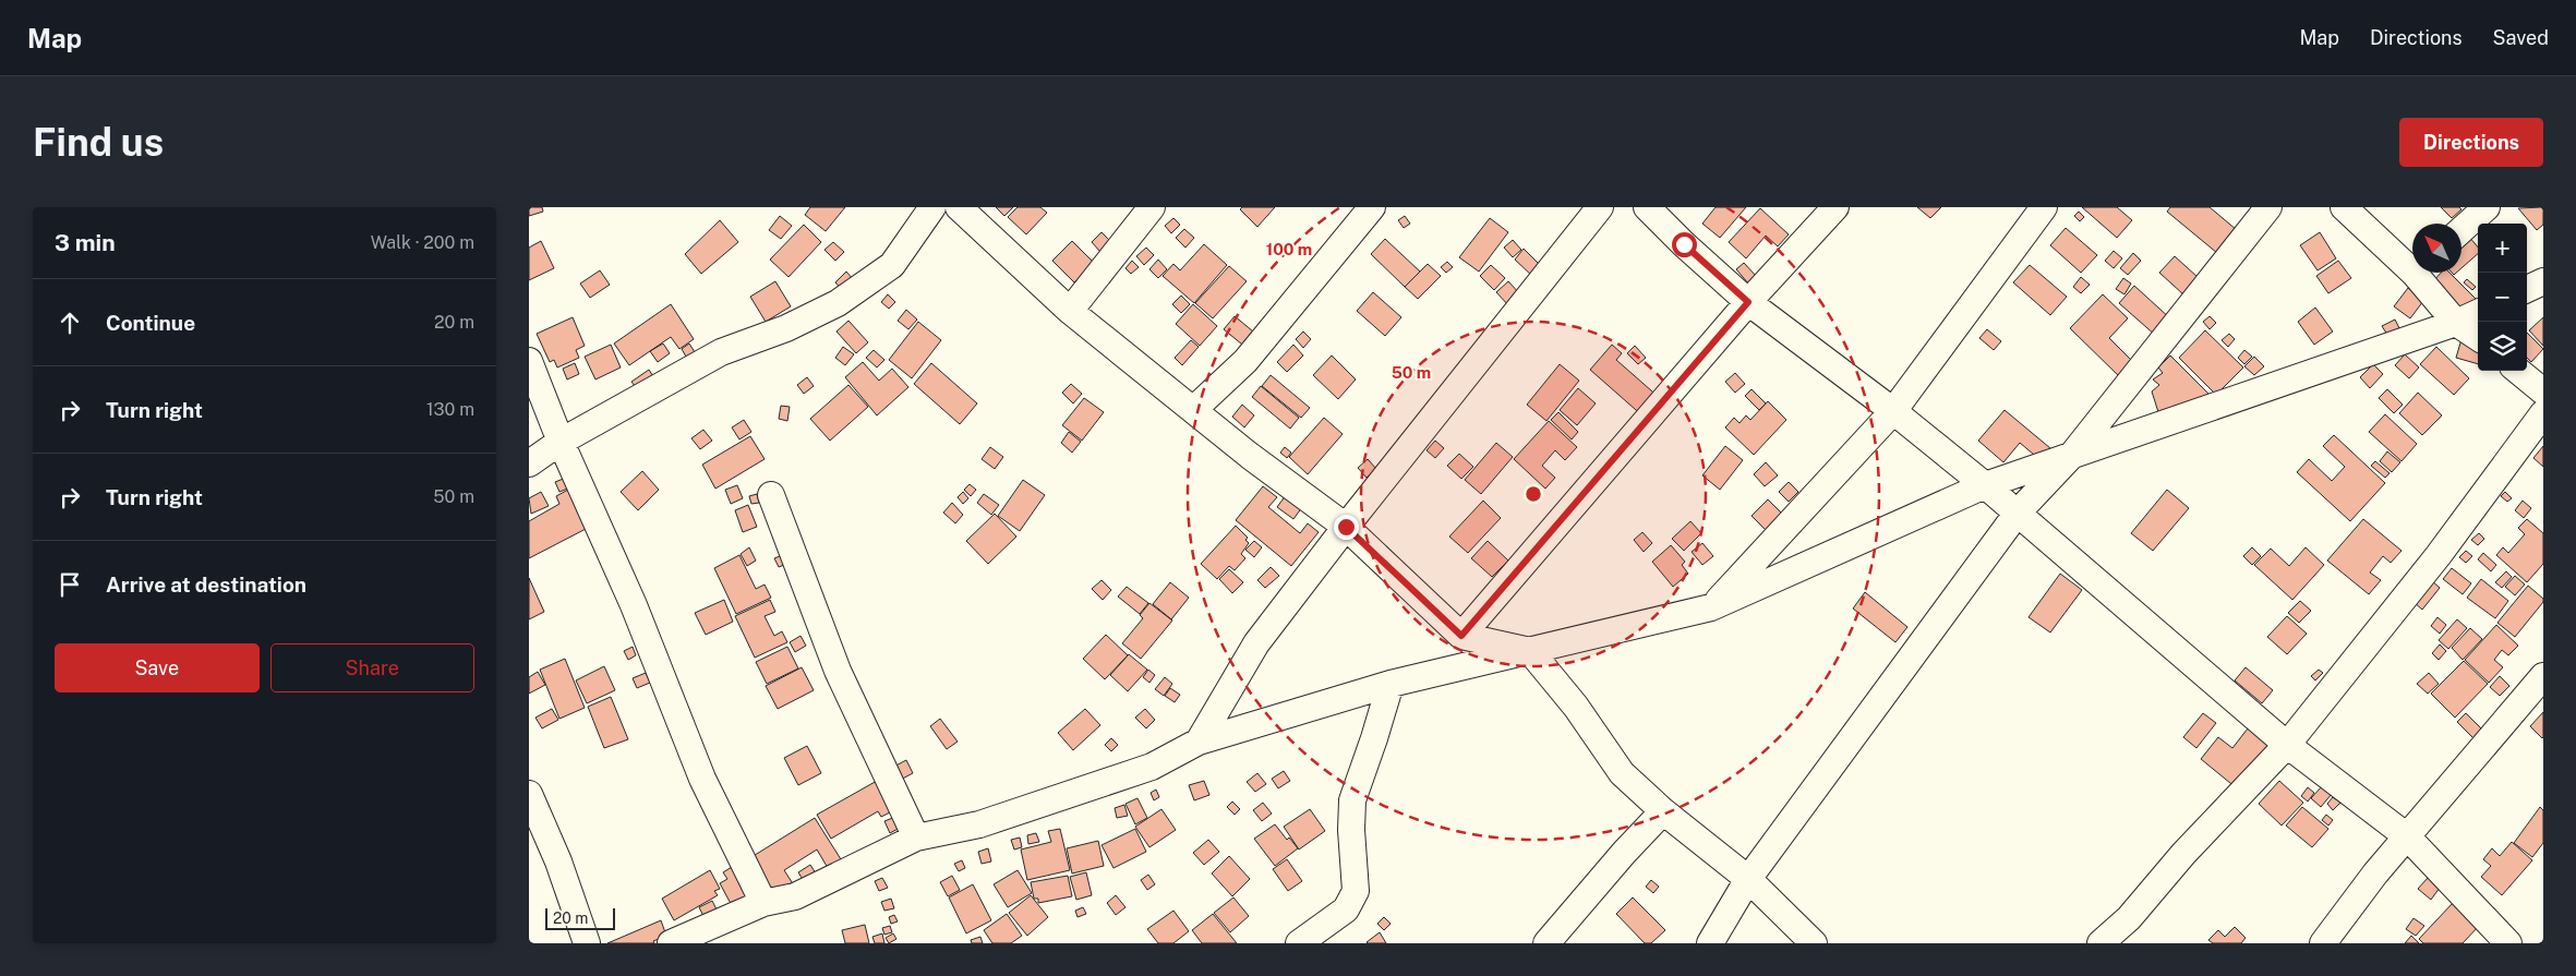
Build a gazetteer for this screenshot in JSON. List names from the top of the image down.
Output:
{
  "scale_bar": "20 m",
  "north": "top left",
  "page": {
    "header": "Map",
    "nav": ["Map", "Directions", "Saved"],
    "buttons": [
      "Directions",
      ["Save", "Share"]
    ],
    "title": "Find us",
    "heading": ["3 min", "Walk · 200 m"],
    "map_buttons": ["+", "−"],
    "list": [
      ["Continue", "20 m"],
      ["Turn right", "130 m"],
      ["Turn right", "50 m"],
      "Arrive at destination"
    ],
    "scale": "20 m"
  },
  "rings": ["100 m", "50 m"]
}
